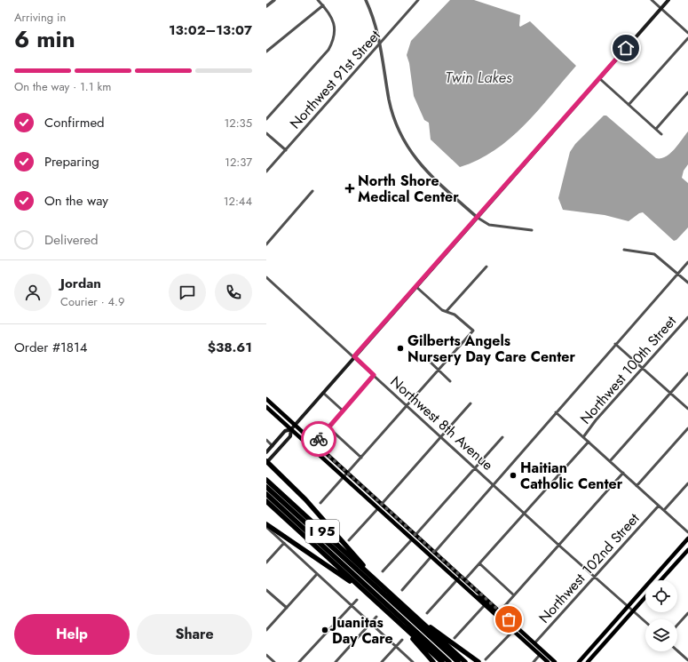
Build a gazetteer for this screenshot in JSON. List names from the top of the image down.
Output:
{
  "streets": {
    "highway": ["I 95"],
    "street": [
      "Northwest 91st Street",
      "Northwest 100th Street",
      "Northwest 8th Avenue",
      "Northwest 102nd Street"
    ]
  },
  "crossings": [
    ["Northwest 100th Street", "Northwest 8th Avenue"],
    ["Northwest 8th Avenue", "Northwest 102nd Street"]
  ],
  "water": ["Twin Lakes"],
  "places": {
    "health": ["North Shore Medical Center"],
    "other": ["Gilberts Angels Nursery Day Care Center", "Haitian Catholic Center", "Juanitas Day Care"]
  },
  "page": {
    "heading": ["6 min", "Arriving in", "13:02–13:07"],
    "panel": [
      "Jordan",
      "Courier · 4.9",
      "Order #1814",
      "$38.61"
    ],
    "bar": "On the way · 1.1 km",
    "list": [
      ["Confirmed", "12:35"],
      ["Preparing", "12:37"],
      ["On the way", "12:44"],
      "Delivered"
    ],
    "buttons": ["Help", "Share"]
  }
}
